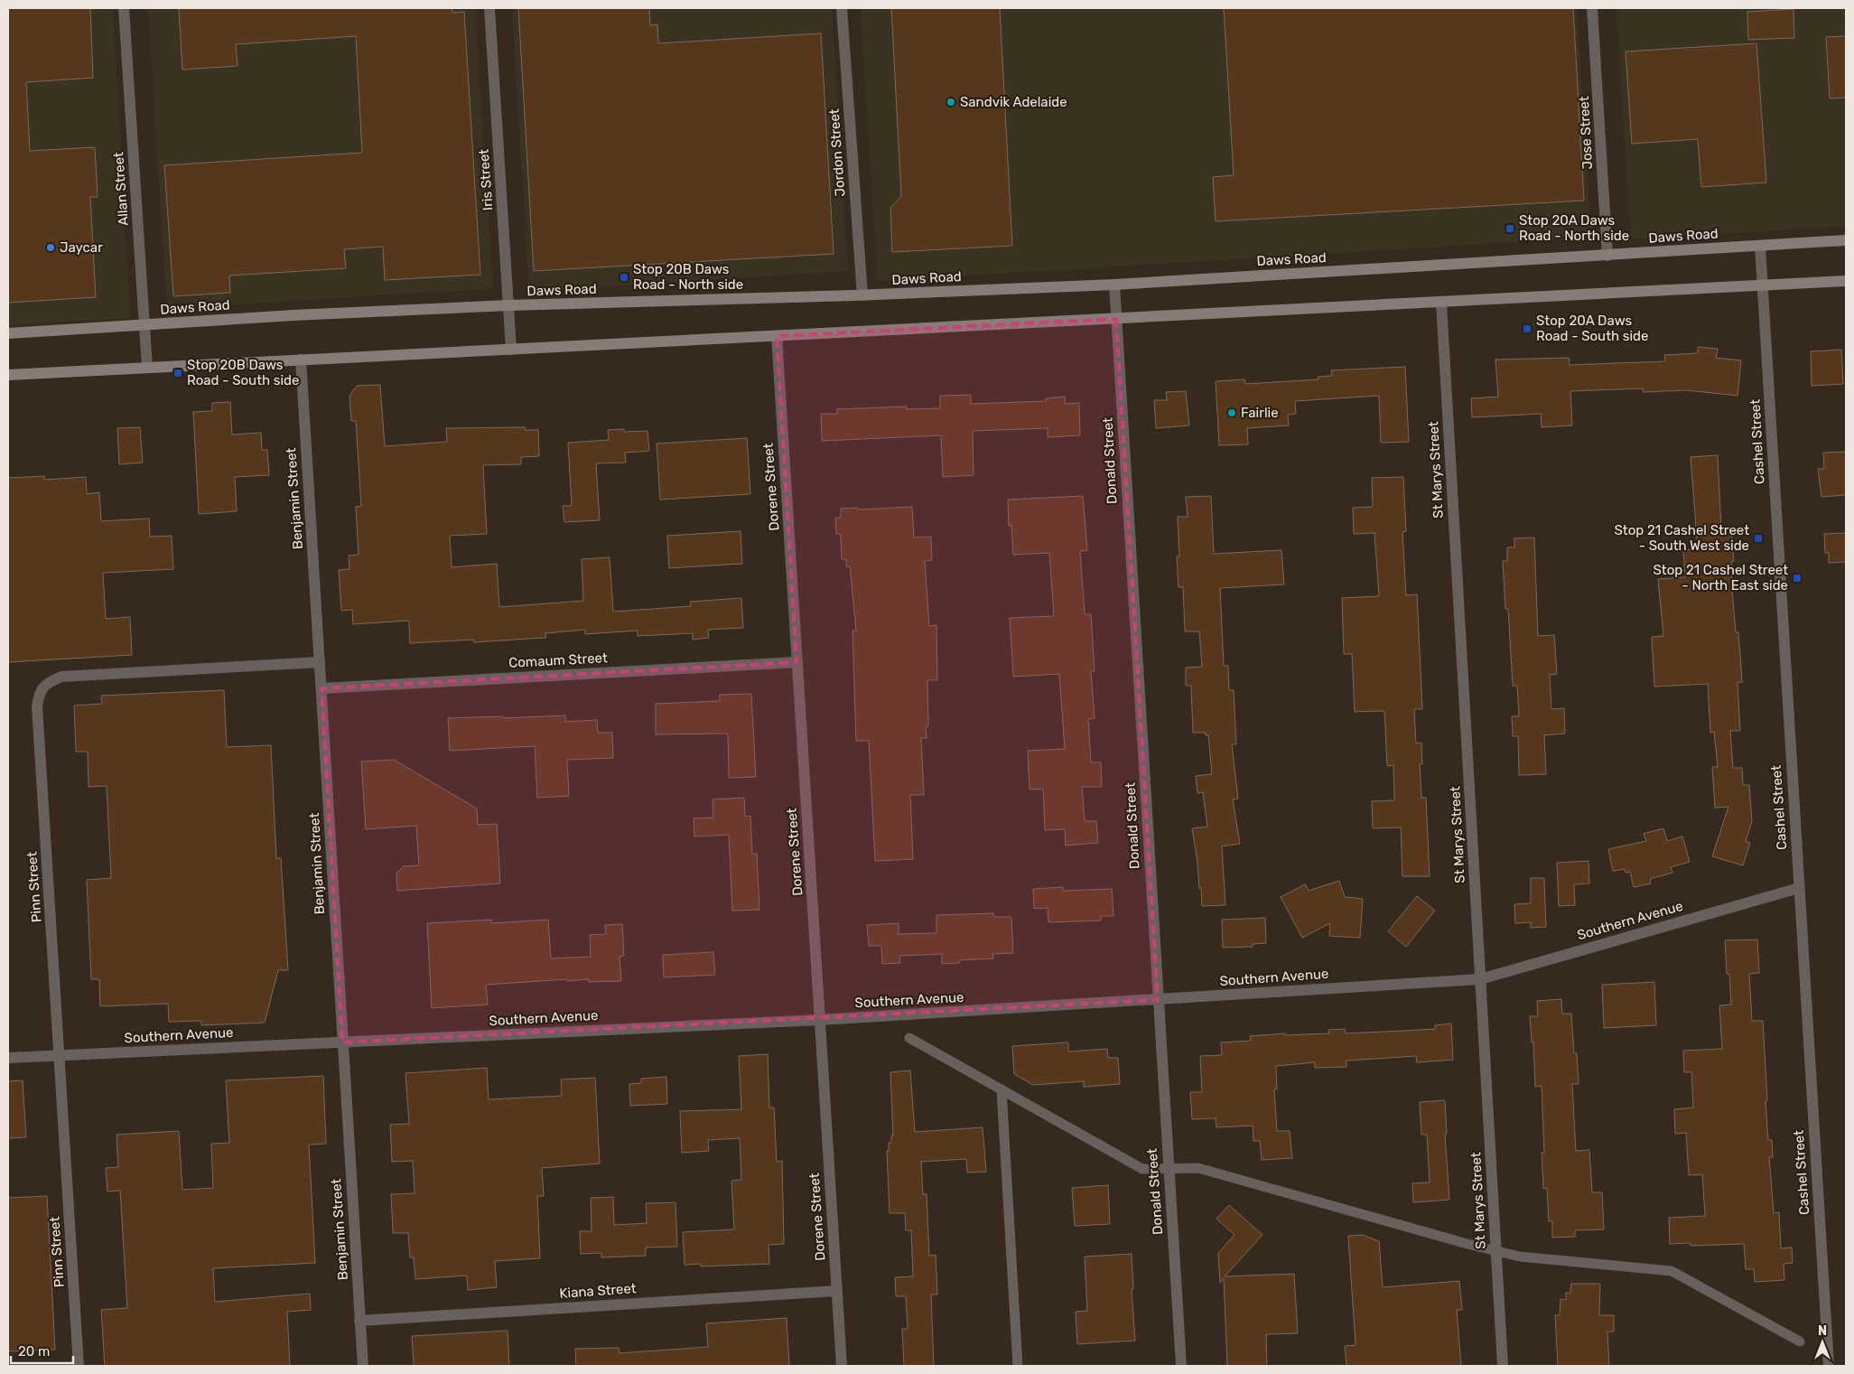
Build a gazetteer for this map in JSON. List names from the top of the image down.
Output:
{
  "streets": {
    "main road": ["Daws Road"],
    "street": [
      "Jose Street",
      "Jordon Street",
      "Iris Street",
      "Allan Street",
      "Cashel Street",
      "Donald Street",
      "St Marys Street",
      "Dorene Street",
      "Benjamin Street",
      "Comaum Street",
      "Pinn Street",
      "Southern Avenue",
      "Kiana Street"
    ]
  },
  "crossings": [
    ["Jose Street", "Daws Road"],
    ["Jordon Street", "Daws Road"],
    ["Iris Street", "Daws Road"],
    ["Allan Street", "Daws Road"],
    ["Daws Road", "Cashel Street"],
    ["Daws Road", "Donald Street"],
    ["Cashel Street", "Southern Avenue"],
    ["Donald Street", "Southern Avenue"],
    ["St Marys Street", "Southern Avenue"],
    ["Dorene Street", "Comaum Street"],
    ["Dorene Street", "Southern Avenue"],
    ["Dorene Street", "Kiana Street"],
    ["Benjamin Street", "Comaum Street"],
    ["Benjamin Street", "Pinn Street"],
    ["Benjamin Street", "Southern Avenue"],
    ["Benjamin Street", "Kiana Street"],
    ["Pinn Street", "Southern Avenue"]
  ],
  "places": {
    "other": ["Sandvik Adelaide", "Jaycar", "Fairlie"],
    "transit": [
      "Stop 20A Daws Road - North side",
      "Stop 20B Daws Road - North side",
      "Stop 20A Daws Road - South side",
      "Stop 20B Daws Road - South side",
      "Stop 21 Cashel Street - South West side",
      "Stop 21 Cashel Street - North East side"
    ]
  },
  "scale_bar": "20 m",
  "north": "top"
}
